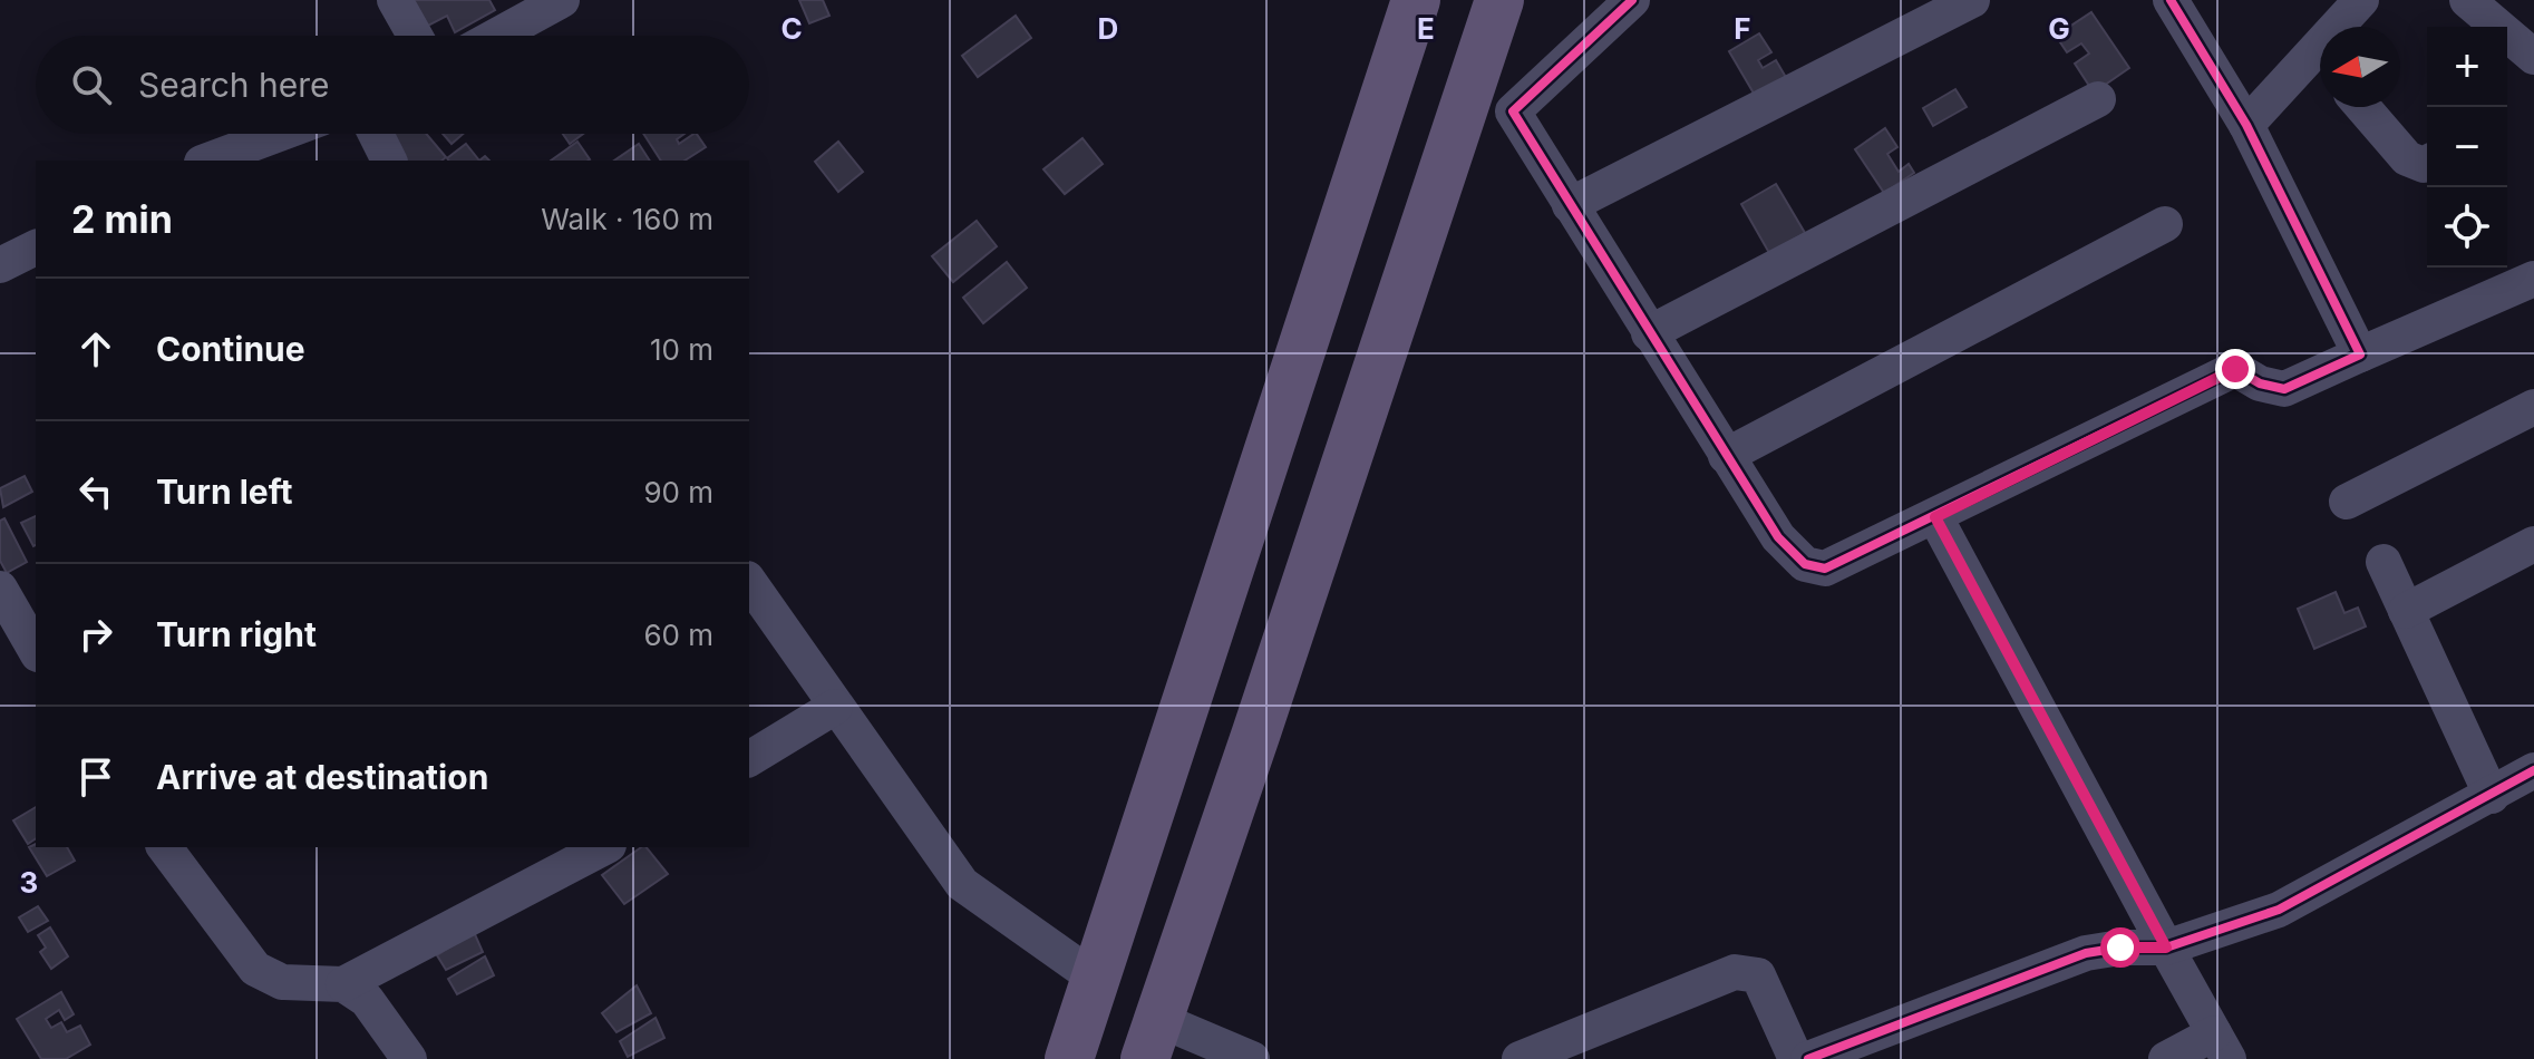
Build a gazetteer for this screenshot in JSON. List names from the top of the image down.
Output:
{
  "north": "left",
  "page": {
    "map_buttons": ["+", "−"],
    "search": "Search here",
    "heading": ["2 min", "Walk · 160 m"],
    "list": [
      ["Continue", "10 m"],
      ["Turn left", "90 m"],
      ["Turn right", "60 m"],
      "Arrive at destination"
    ]
  },
  "grid": {
    "columns": [
      "C",
      "D",
      "E",
      "F",
      "G"
    ],
    "rows": ["3"]
  }
}
